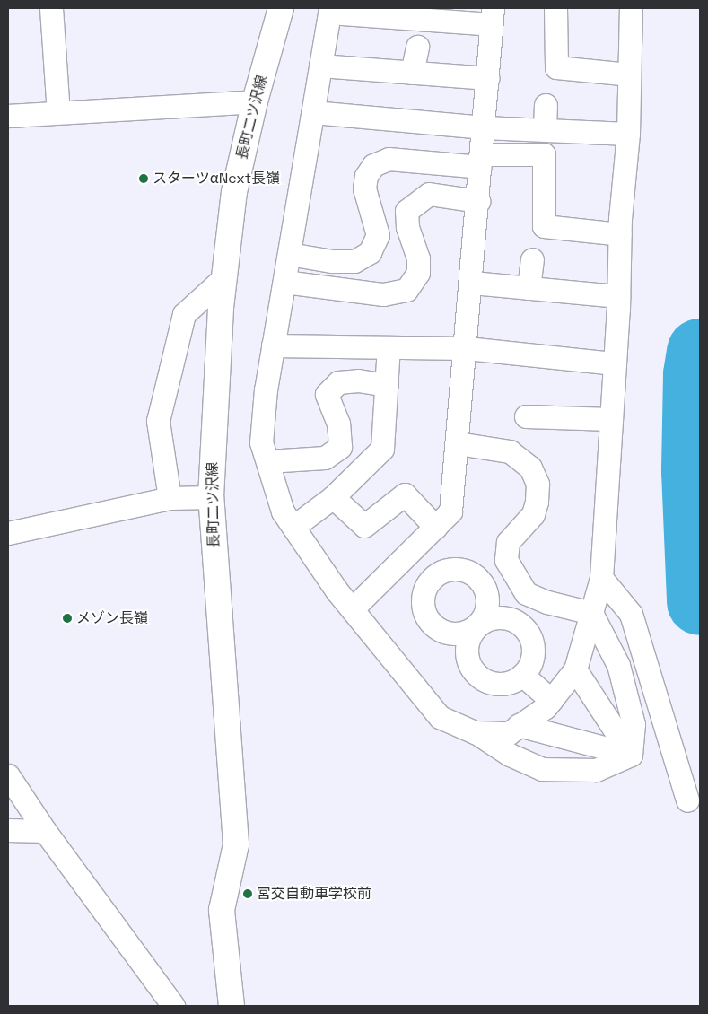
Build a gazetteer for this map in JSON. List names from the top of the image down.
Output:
{
  "streets": {
    "street": ["長町二ツ沢線"]
  },
  "places": ["スターツαNext長嶺", "メゾン長嶺", "宮交自動車学校前"]
}
